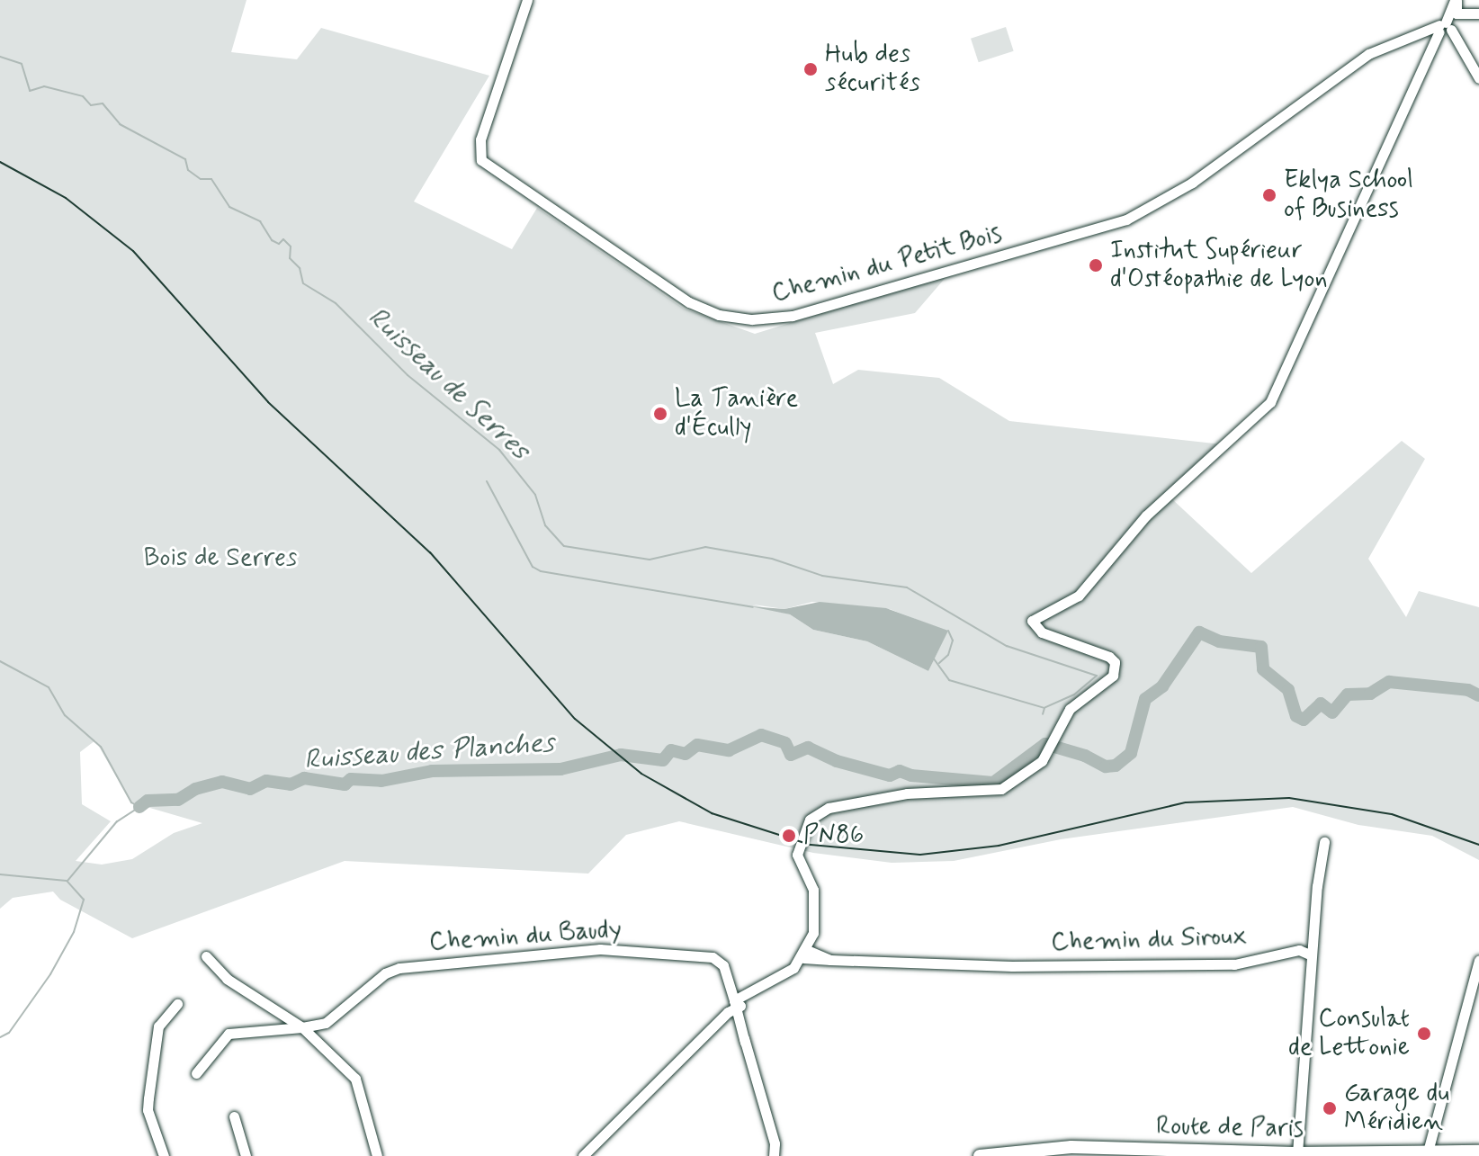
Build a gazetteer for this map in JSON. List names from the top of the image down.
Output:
{
  "streets": {
    "main road": ["Route de Paris"],
    "street": ["Chemin du Petit Bois", "Chemin du Baudy", "Chemin du Siroux"]
  },
  "water": ["Ruisseau de Serres", "Ruisseau des Planches"],
  "parks": ["Bois de Serres"],
  "places": [
    "Hub des sécurités",
    "Eklya School of Business",
    "Institut Supérieur d'Ostéopathie de Lyon",
    "La Tanière d'Écully",
    "PN86",
    "Consulat de Lettonie",
    "Garage du Méridien"
  ]
}
